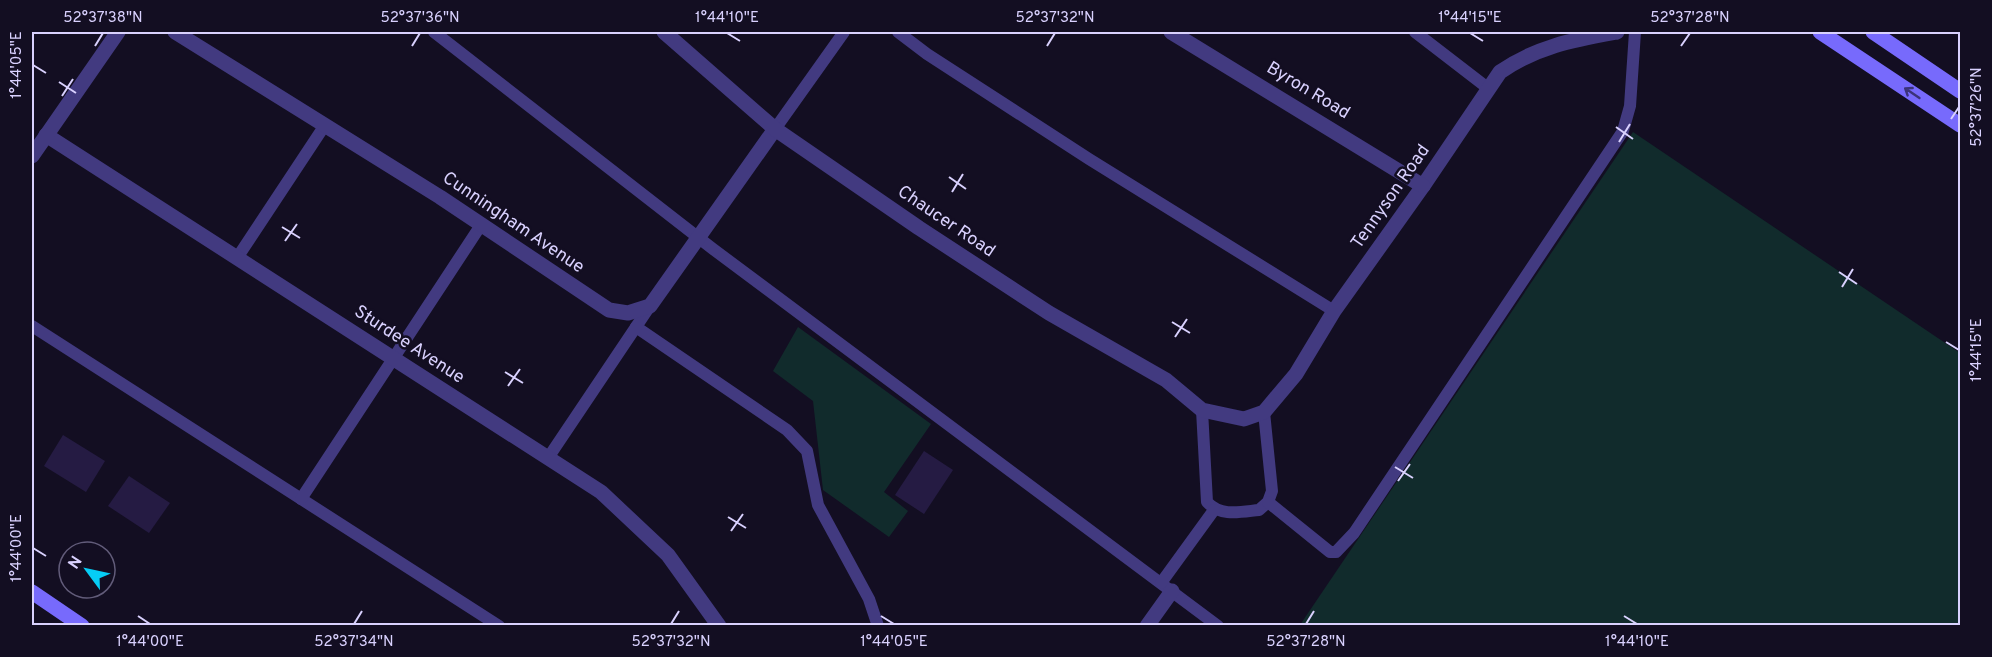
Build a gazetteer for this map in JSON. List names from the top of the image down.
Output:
{
  "streets": {
    "street": [
      "Byron Road",
      "Tennyson Road",
      "Chaucer Road",
      "Cunningham Avenue",
      "Sturdee Avenue"
    ]
  },
  "crossings": [
    ["Byron Road", "Tennyson Road"],
    ["Tennyson Road", "Chaucer Road"]
  ],
  "north": "top left",
  "coordinates": [
    "52°37'38\"N",
    "52°37'36\"N",
    "1°44'10\"E",
    "52°37'32\"N",
    "1°44'15\"E",
    "52°37'28\"N",
    "1°44'05\"E",
    "52°37'26\"N",
    "1°44'00\"E",
    "52°37'34\"N"
  ]
}
